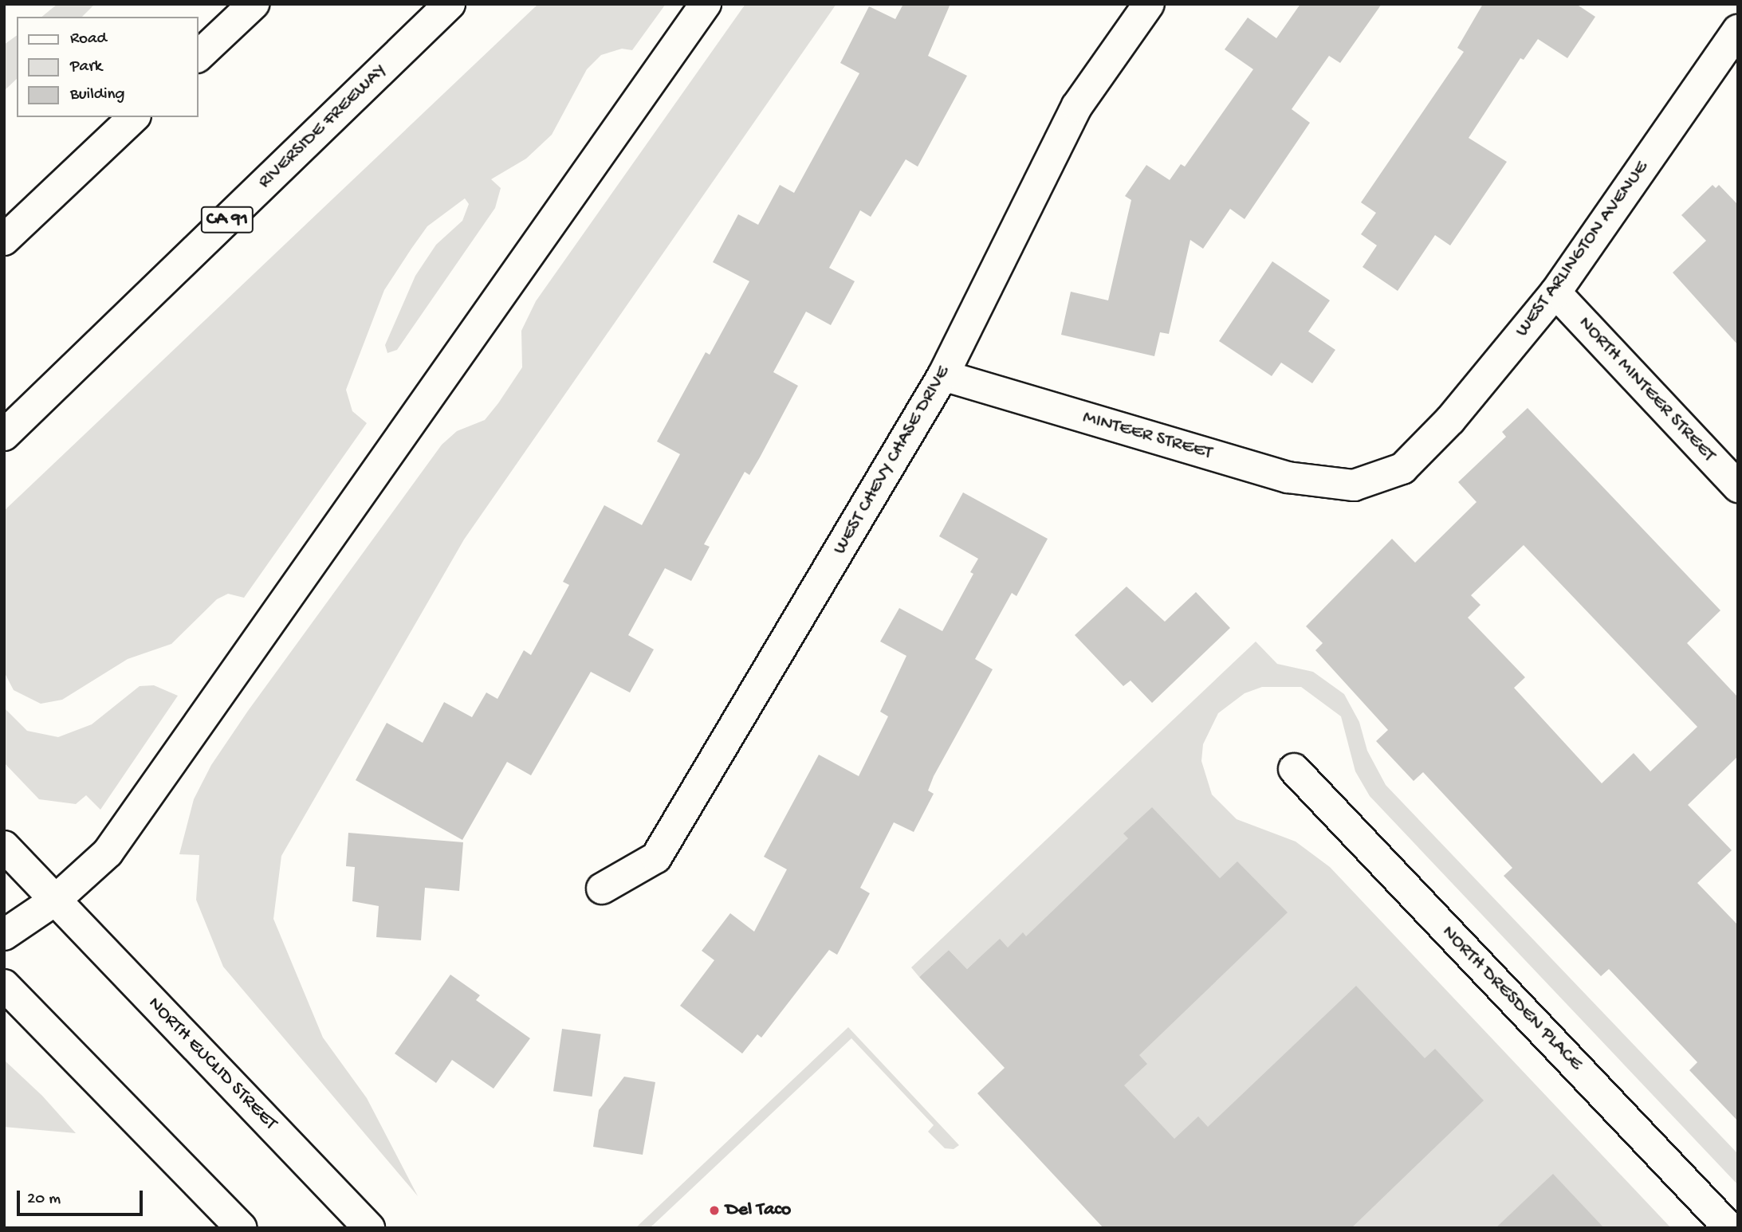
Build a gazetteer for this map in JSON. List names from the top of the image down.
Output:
{
  "streets": {
    "main road": [
      "RIVERSIDE FREEWAY",
      "CA 91",
      "WEST ARLINGTON AVENUE",
      "NORTH MINTEER STREET",
      "MINTEER STREET",
      "WEST CHEVY CHASE DRIVE",
      "NORTH DRESDEN PLACE",
      "NORTH EUCLID STREET"
    ]
  },
  "crossings": [
    ["WEST ARLINGTON AVENUE", "NORTH MINTEER STREET"],
    ["WEST ARLINGTON AVENUE", "MINTEER STREET"],
    ["MINTEER STREET", "WEST CHEVY CHASE DRIVE"]
  ],
  "places": ["Del Taco"],
  "legend": ["Road", "Park", "Building"],
  "scale_bar": "20 m"
}
